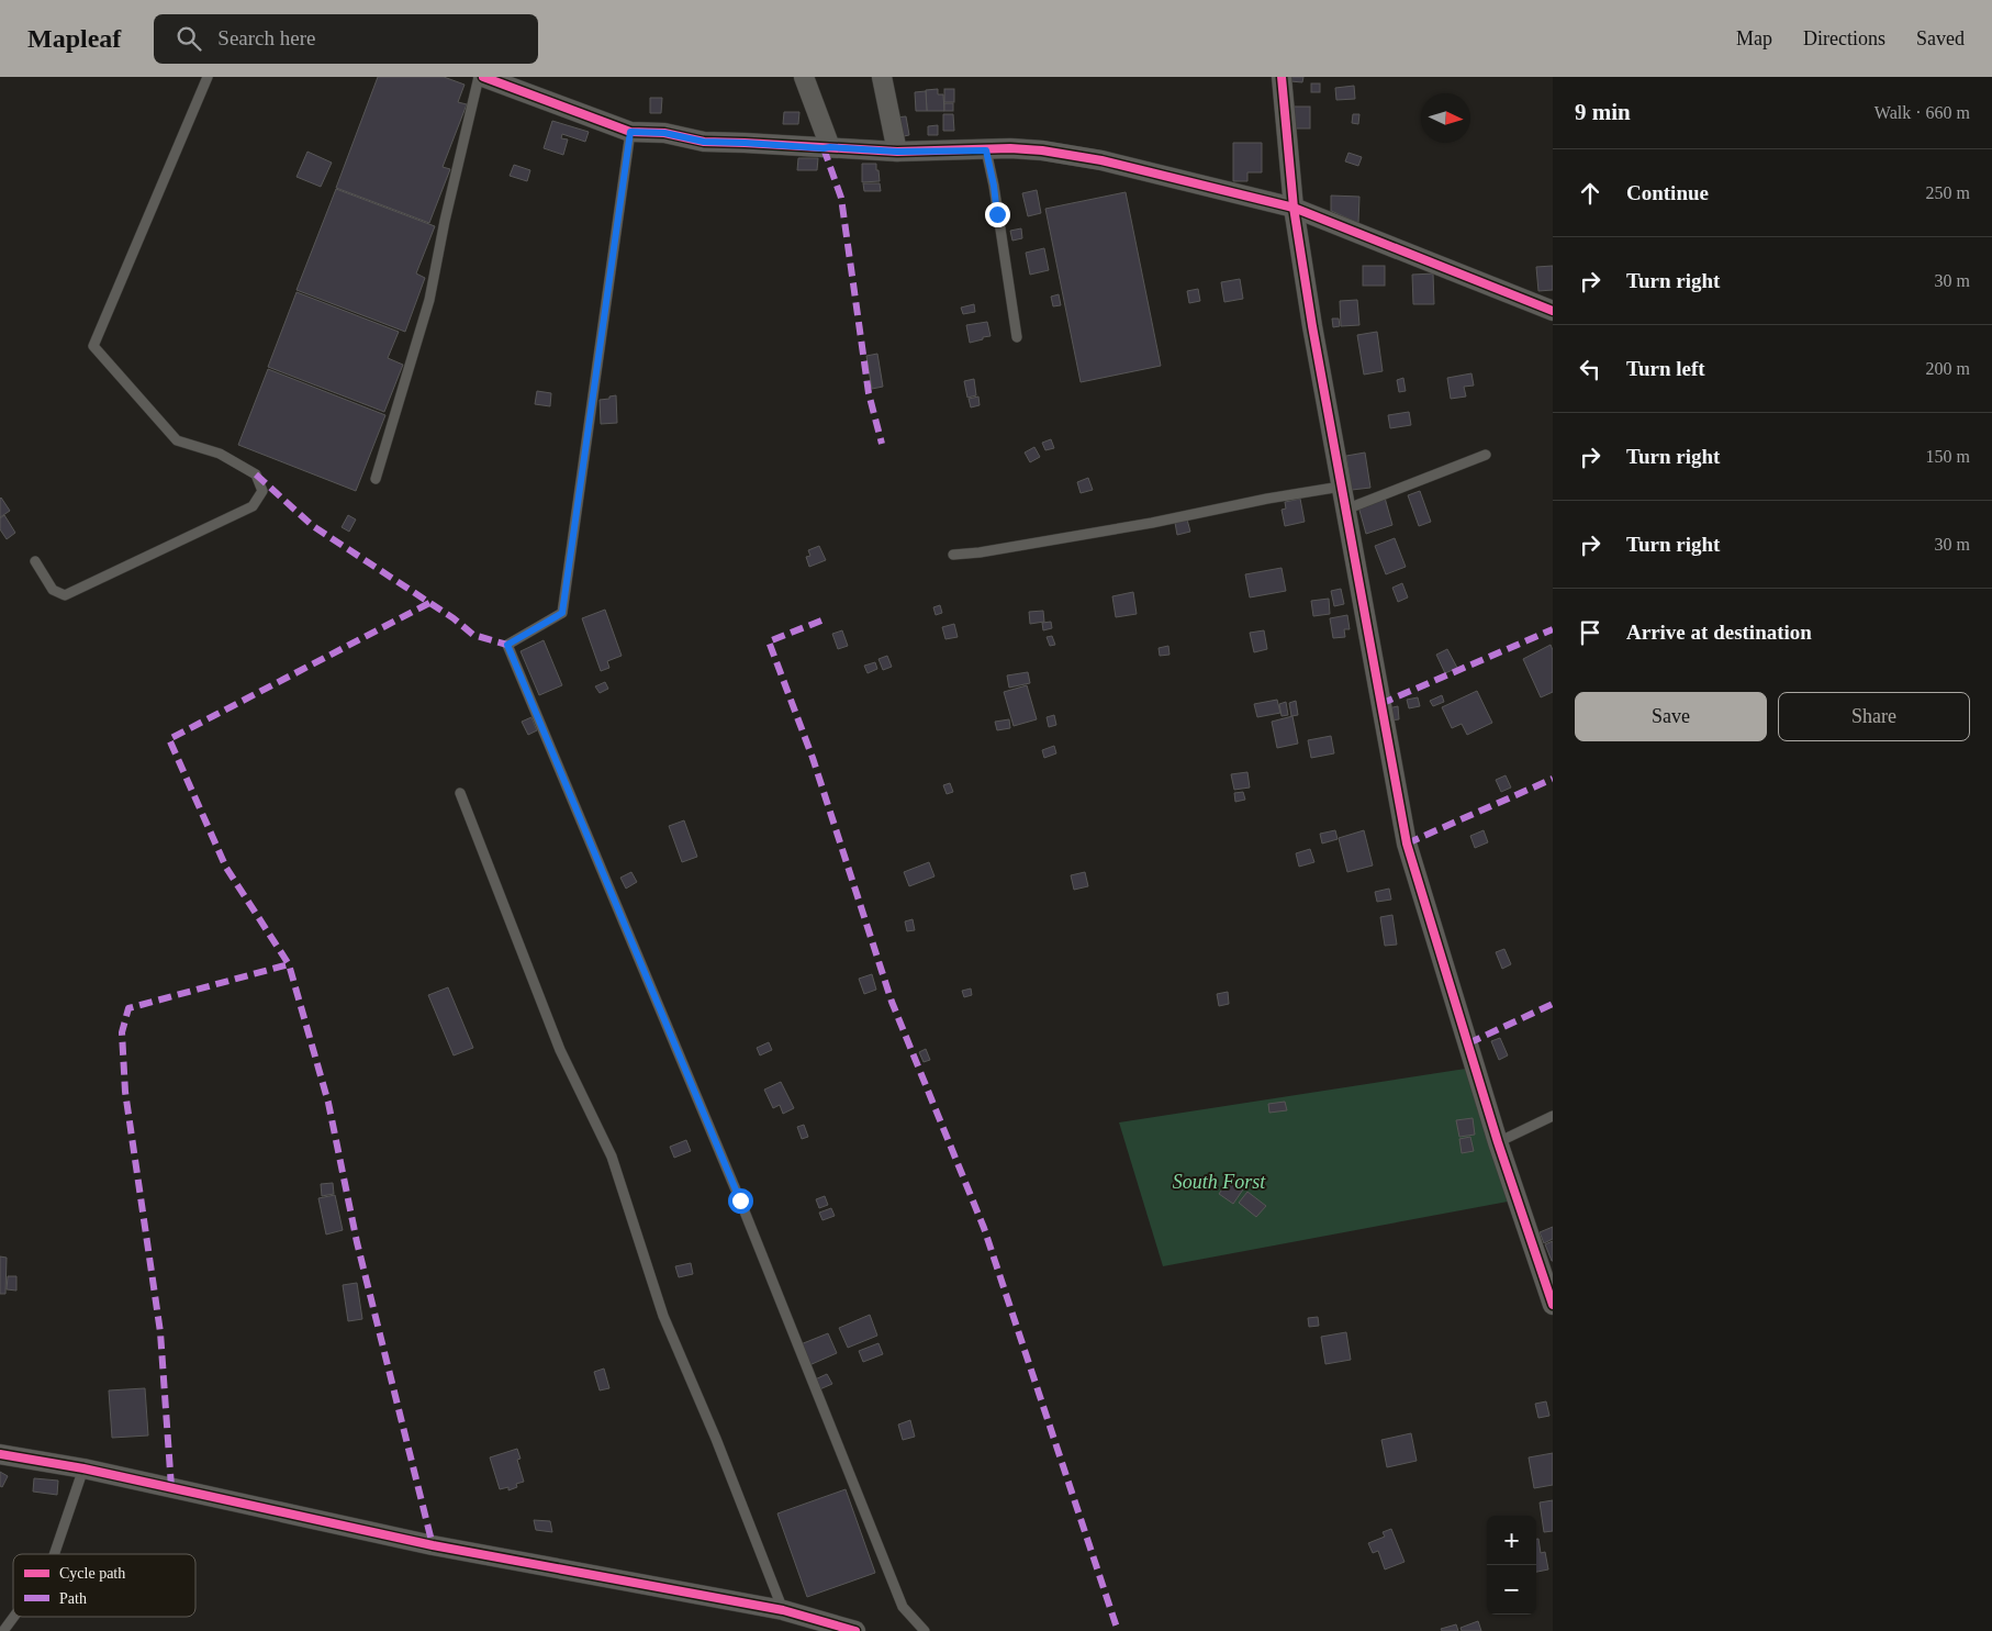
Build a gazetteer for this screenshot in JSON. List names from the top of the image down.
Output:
{
  "parks": ["South Forst"],
  "legend": ["Cycle path", "Path"],
  "north": "right",
  "page": {
    "header": "Mapleaf",
    "search": "Search here",
    "nav": ["Map", "Directions", "Saved"],
    "heading": ["9 min", "Walk · 660 m"],
    "list": [
      ["Continue", "250 m"],
      ["Turn right", "30 m"],
      ["Turn left", "200 m"],
      ["Turn right", "150 m"],
      ["Turn right", "30 m"],
      "Arrive at destination"
    ],
    "buttons": ["Save", "Share"],
    "map_buttons": ["+", "−"]
  }
}
